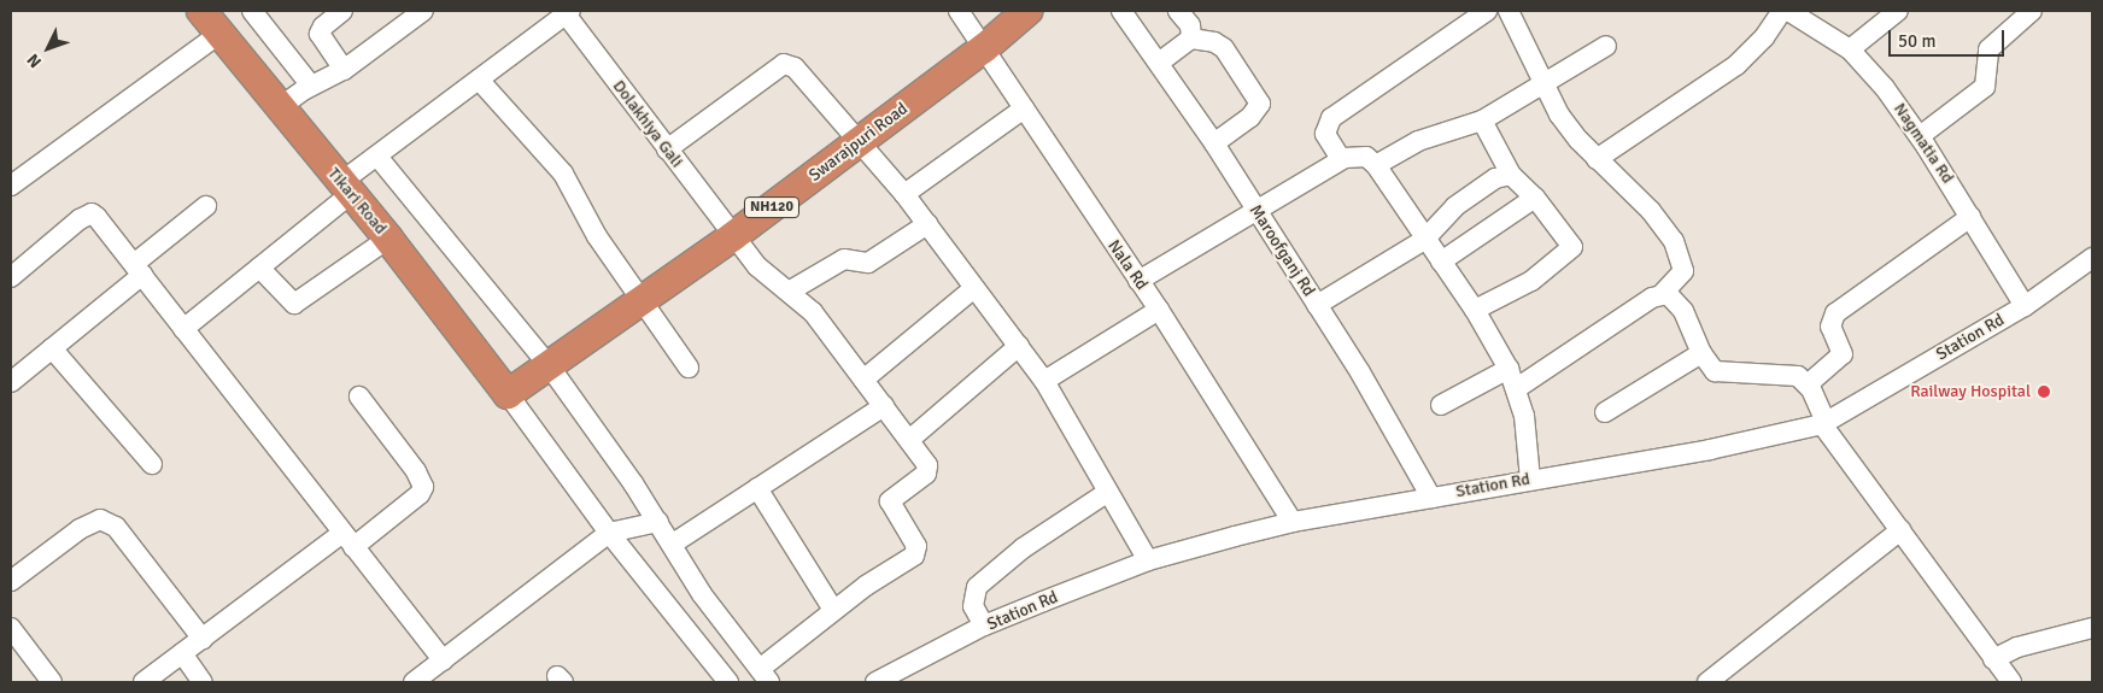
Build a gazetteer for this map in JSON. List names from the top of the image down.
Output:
{
  "streets": {
    "highway": ["Swarajpuri Road", "Tikari Road", "NH120"],
    "street": [
      "Dolakhiya Gali",
      "Nagmatia Rd",
      "Maroofganj Rd",
      "Nala Rd",
      "Station Rd"
    ]
  },
  "crossings": [
    ["Dolakhiya Gali", "Swarajpuri Road"],
    ["Swarajpuri Road", "Tikari Road"],
    ["Swarajpuri Road", "Nala Rd"],
    ["Nagmatia Rd", "Station Rd"],
    ["Maroofganj Rd", "Station Rd"],
    ["Nala Rd", "Station Rd"]
  ],
  "places": ["Railway Hospital"],
  "scale_bar": "50 m",
  "north": "bottom left"
}
